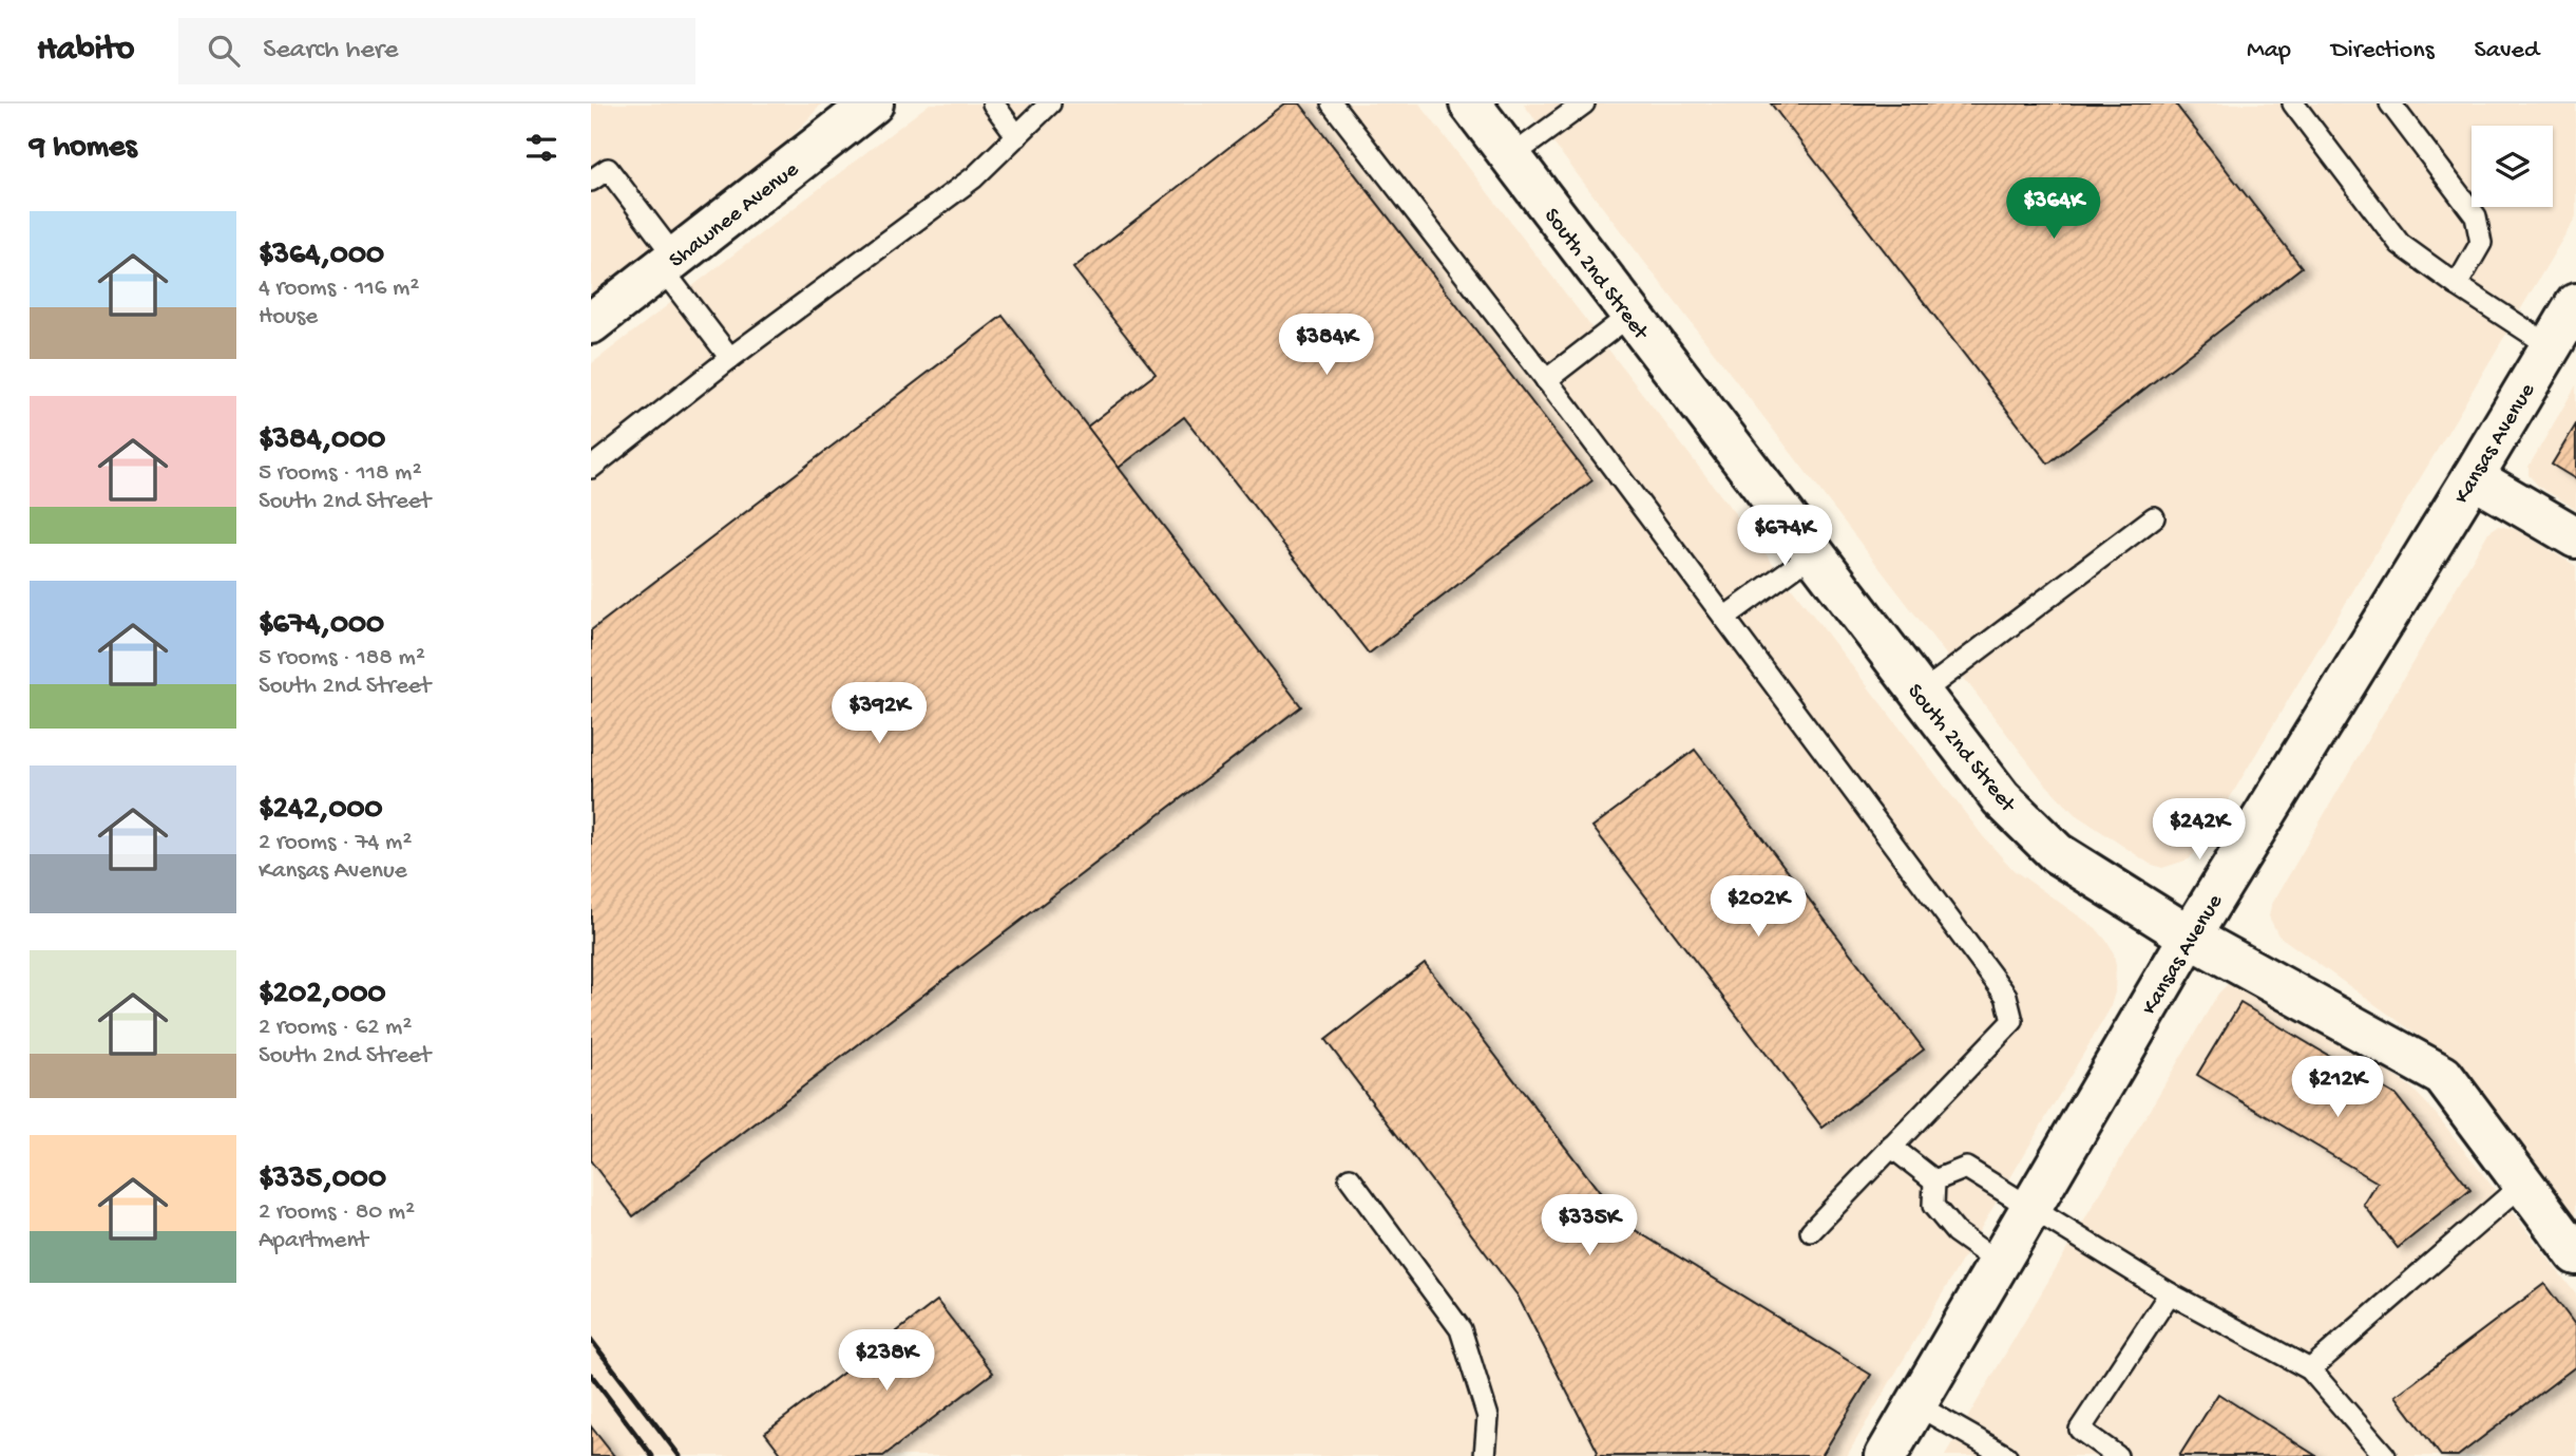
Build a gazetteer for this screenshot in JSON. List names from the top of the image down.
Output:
{
  "streets": {
    "street": ["Shawnee Avenue", "South 2nd Street", "Kansas Avenue"]
  },
  "crossings": [
    ["South 2nd Street", "Kansas Avenue"]
  ],
  "page": {
    "header": "Habito",
    "search": "Search here",
    "nav": ["Map", "Directions", "Saved"],
    "heading": "9 homes",
    "price": [
      "$364K",
      "$384K",
      "$674K",
      "$392K",
      "$242K",
      "$202K",
      "$212K",
      "$335K",
      "$238K"
    ],
    "list": [
      {
        "name": "$364,000",
        "note": "4 rooms · 116 m² · House"
      },
      {
        "name": "$384,000",
        "note": "5 rooms · 118 m² · South 2nd Street"
      },
      {
        "name": "$674,000",
        "note": "5 rooms · 188 m² · South 2nd Street"
      },
      {
        "name": "$242,000",
        "note": "2 rooms · 74 m² · Kansas Avenue"
      },
      {
        "name": "$202,000",
        "note": "2 rooms · 62 m² · South 2nd Street"
      },
      {
        "name": "$335,000",
        "note": "2 rooms · 80 m² · Apartment"
      }
    ]
  }
}
